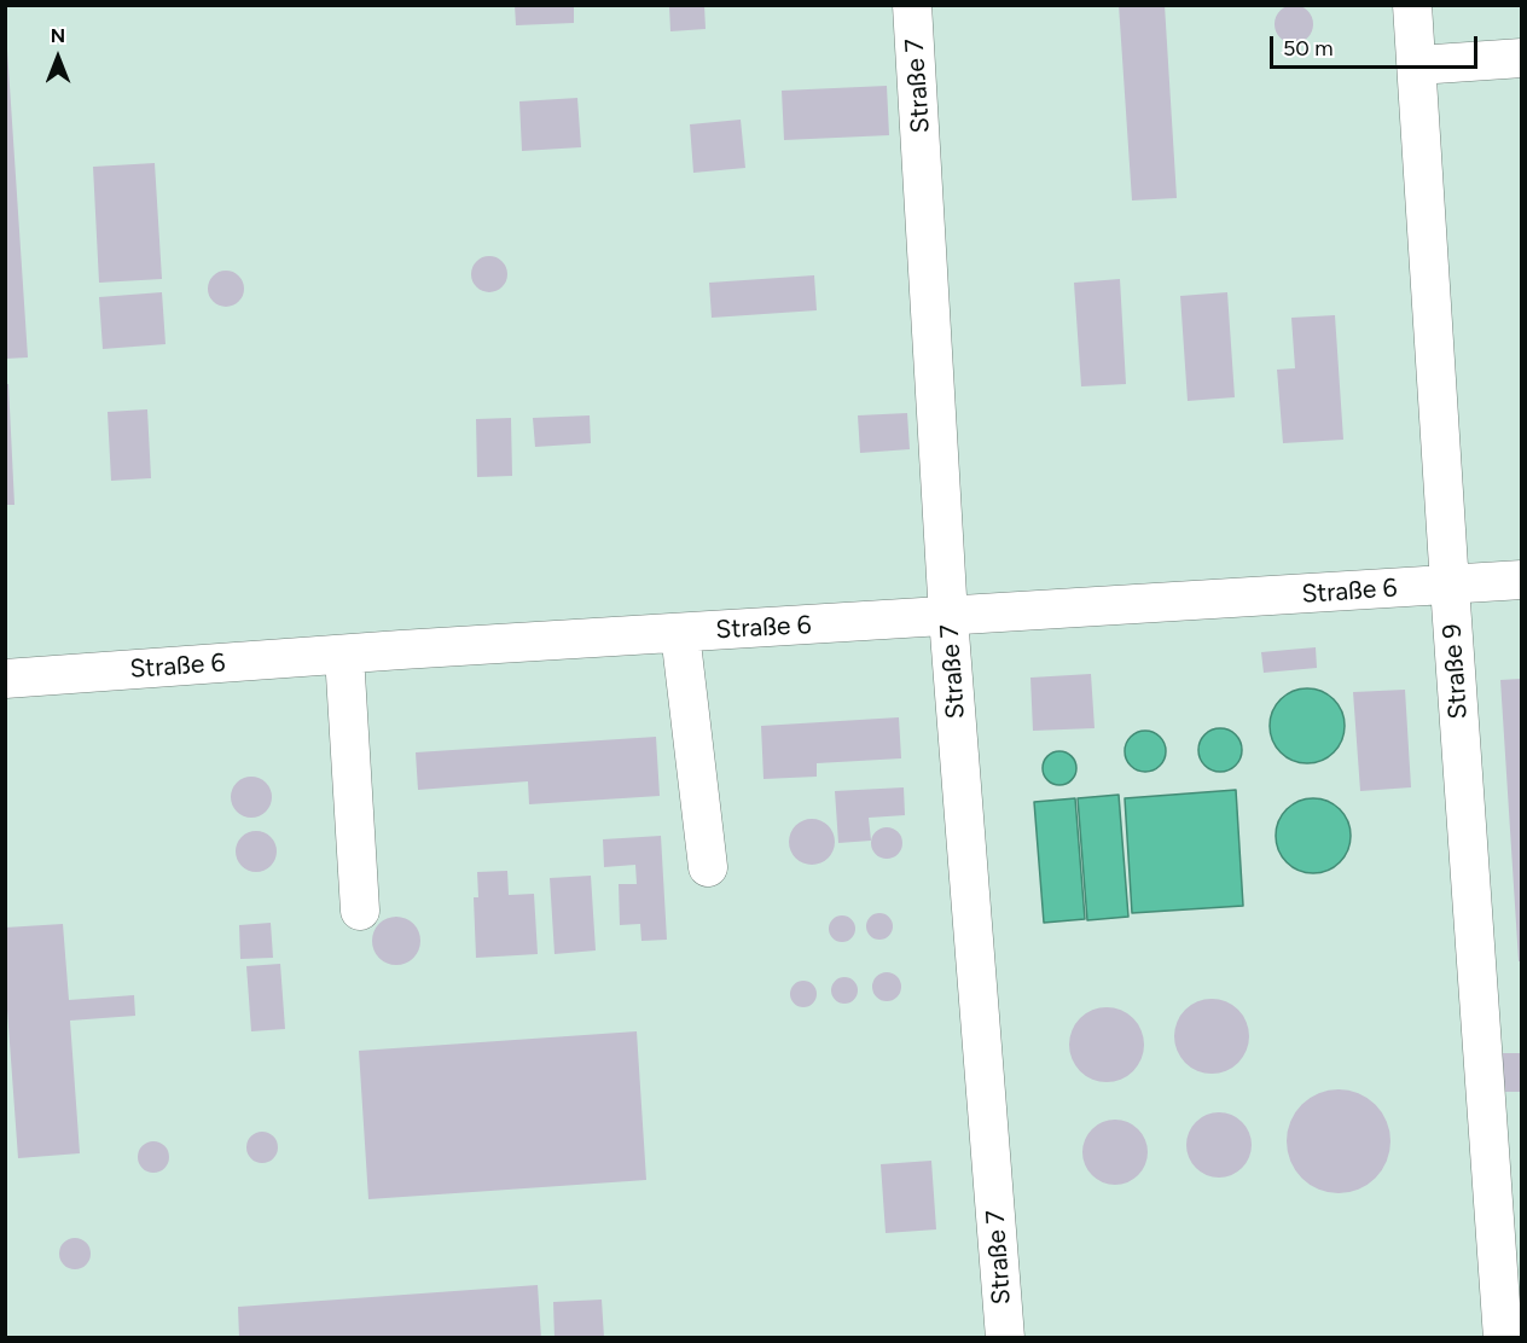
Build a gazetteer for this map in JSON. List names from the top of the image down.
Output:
{
  "streets": {
    "lane": ["Straße 7", "Straße 6", "Straße 9"]
  },
  "crossings": [
    ["Straße 7", "Straße 6"],
    ["Straße 6", "Straße 9"]
  ],
  "scale_bar": "50 m",
  "north": "top"
}
